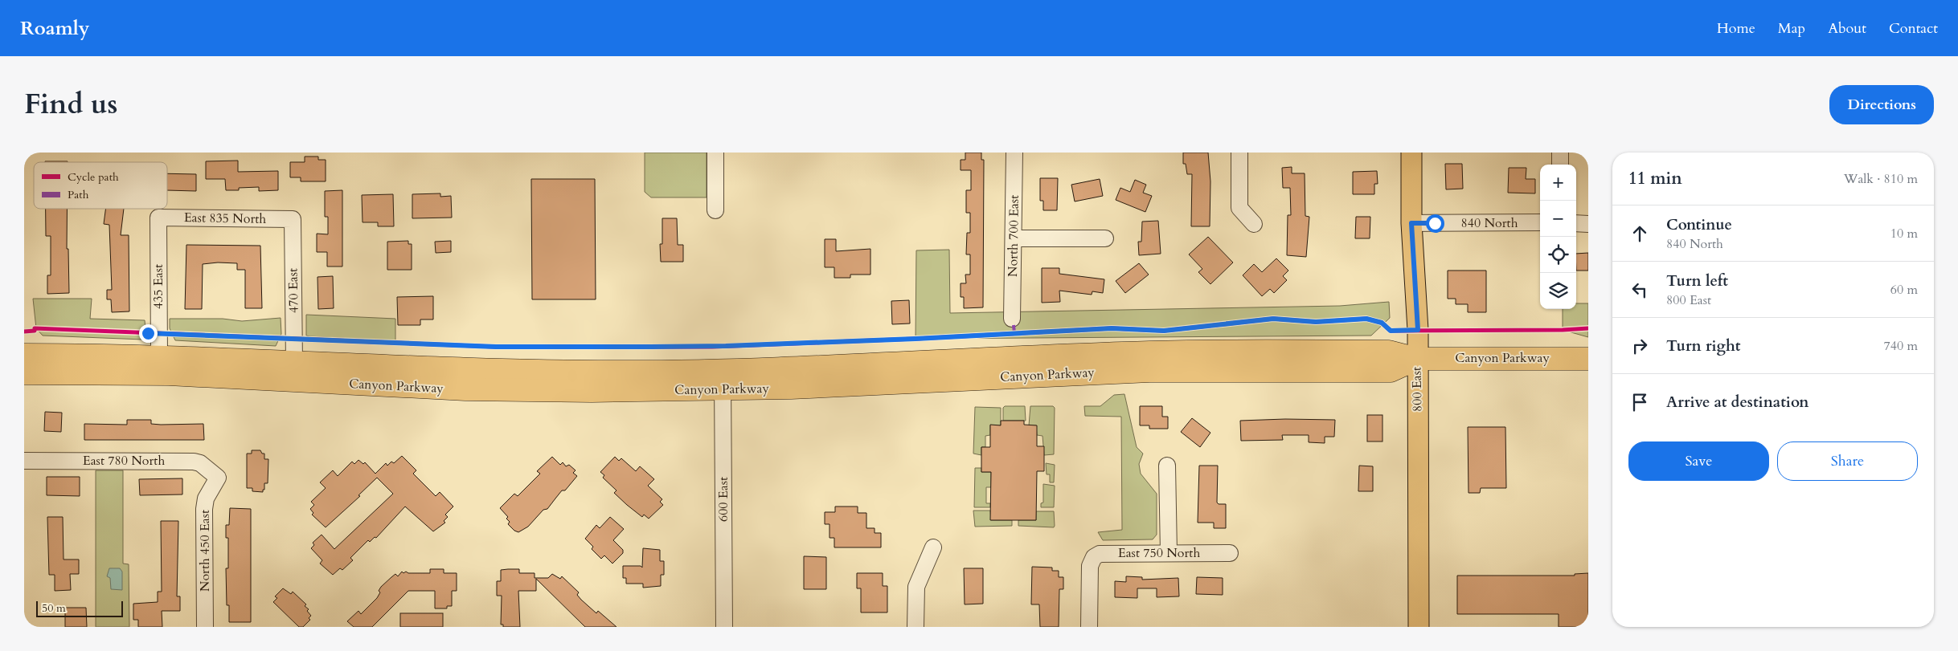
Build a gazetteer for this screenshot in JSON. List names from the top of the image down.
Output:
{
  "streets": {
    "highway": ["Canyon Parkway"],
    "main road": ["800 East"],
    "street": [
      "East 835 North",
      "840 North",
      "North 700 East",
      "435 East",
      "470 East",
      "East 780 North",
      "600 East",
      "North 450 East",
      "East 750 North"
    ]
  },
  "crossings": [
    ["East 835 North", "435 East"],
    ["East 835 North", "470 East"],
    ["840 North", "800 East"],
    ["435 East", "Canyon Parkway"],
    ["470 East", "Canyon Parkway"],
    ["Canyon Parkway", "800 East"],
    ["Canyon Parkway", "600 East"],
    ["East 780 North", "North 450 East"]
  ],
  "legend": ["Cycle path", "Path"],
  "scale_bar": "50 m",
  "page": {
    "header": "Roamly",
    "nav": [
      "Home",
      "Map",
      "About",
      "Contact"
    ],
    "title": "Find us",
    "buttons": [
      "Directions",
      ["Save", "Share"]
    ],
    "heading": ["11 min", "Walk · 810 m"],
    "map_buttons": ["+", "−"],
    "list": [
      ["Continue", "840 North", "10 m"],
      ["Turn left", "800 East", "60 m"],
      ["Turn right", "740 m"],
      "Arrive at destination"
    ],
    "scale": "50 m"
  }
}
